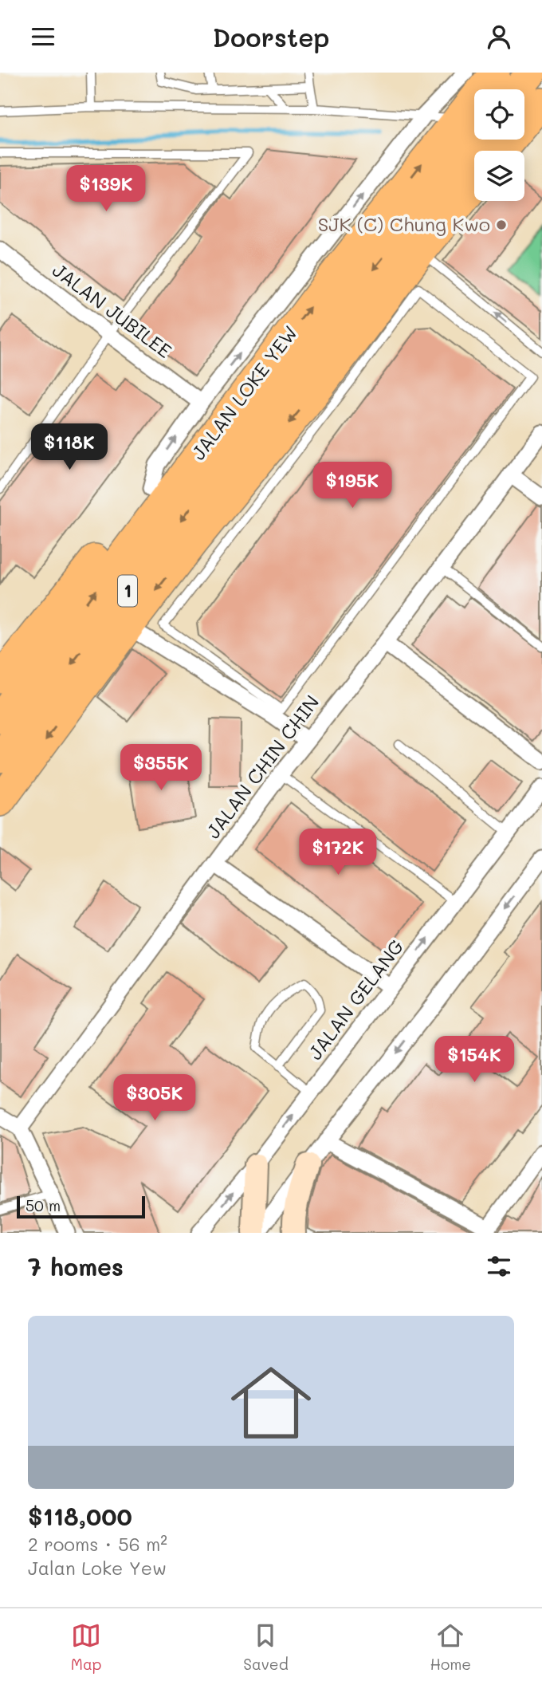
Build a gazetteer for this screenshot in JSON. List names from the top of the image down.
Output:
{
  "streets": {
    "highway": ["JALAN LOKE YEW", "1"],
    "street": ["JALAN JUBILEE", "JALAN CHIN CHIN", "JALAN GELANG"]
  },
  "places": ["SJK (C) Chung Kwo"],
  "scale_bar": "50 m",
  "page": {
    "header": "Doorstep",
    "price": [
      "$139K",
      "$118K",
      "$195K",
      "$355K",
      "$172K",
      "$154K",
      "$305K"
    ],
    "scale": "50 m",
    "heading": "7 homes",
    "list": [
      {
        "name": "$118,000",
        "note": "2 rooms · 56 m² · Jalan Loke Yew"
      }
    ],
    "tabs": ["Map", "Saved", "Home"]
  }
}
